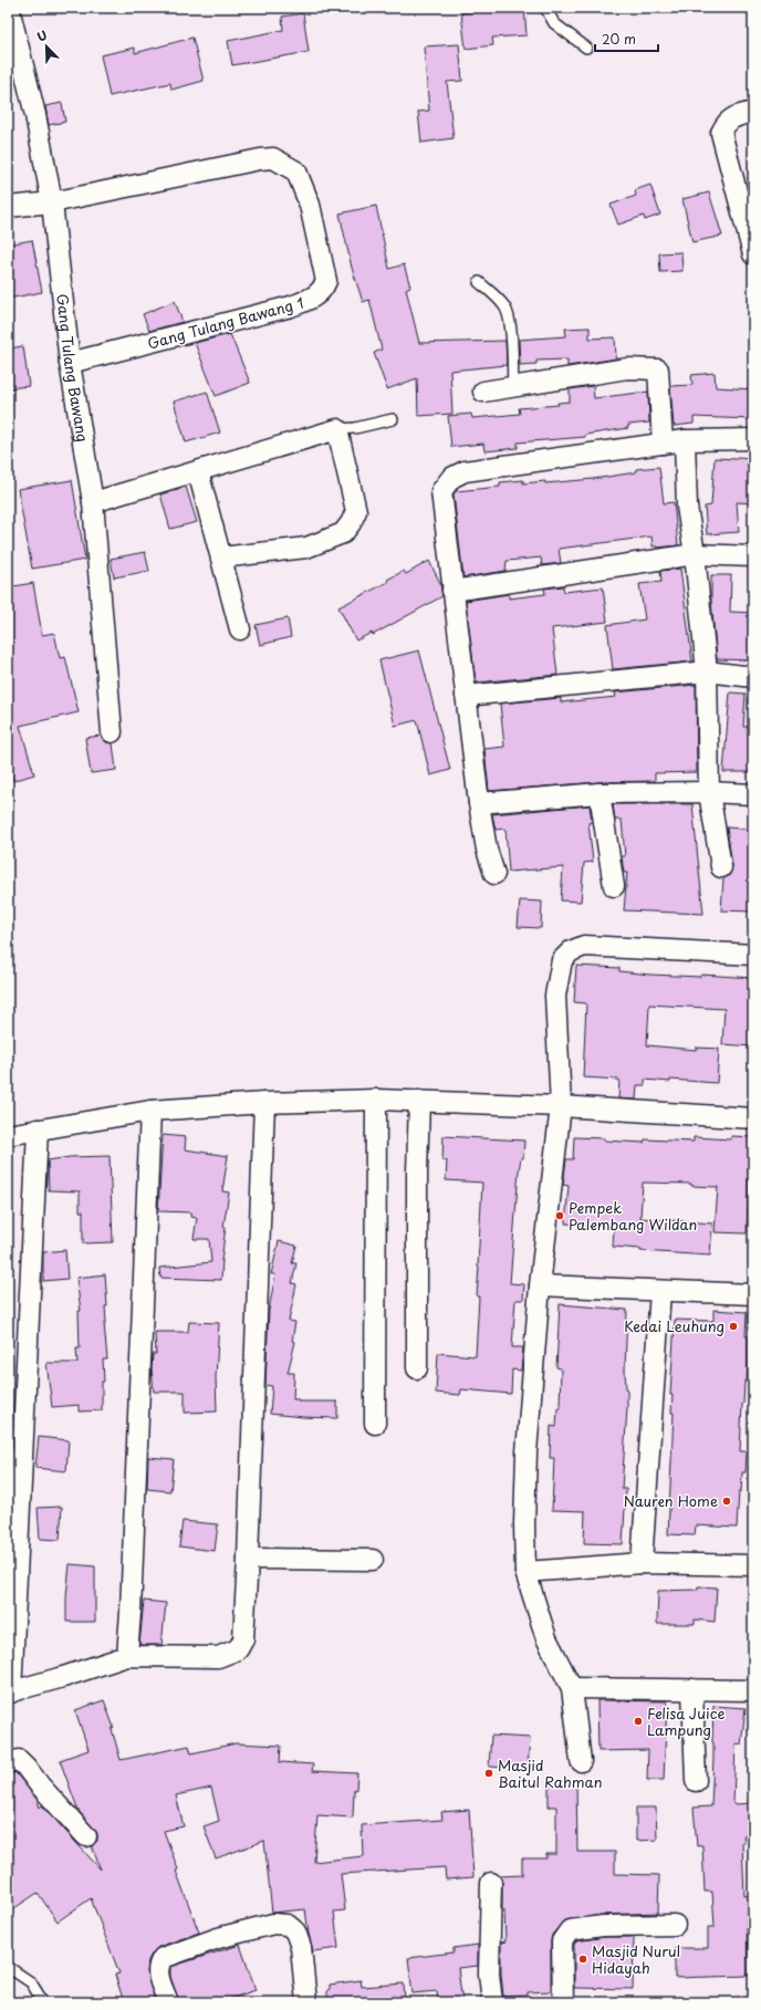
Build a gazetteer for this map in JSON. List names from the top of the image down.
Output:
{
  "streets": {
    "street": ["Gang Tulang Bawang 1", "Gang Tulang Bawang"]
  },
  "crossings": [
    ["Gang Tulang Bawang 1", "Gang Tulang Bawang"]
  ],
  "places": [
    "Pempek Palembang Wildan",
    "Kedai Leuhung",
    "Nauren Home",
    "Felisa Juice Lampung",
    "Masjid Baitul Rahman",
    "Masjid Nurul Hidayah"
  ],
  "scale_bar": "20 m",
  "north": "top left"
}
